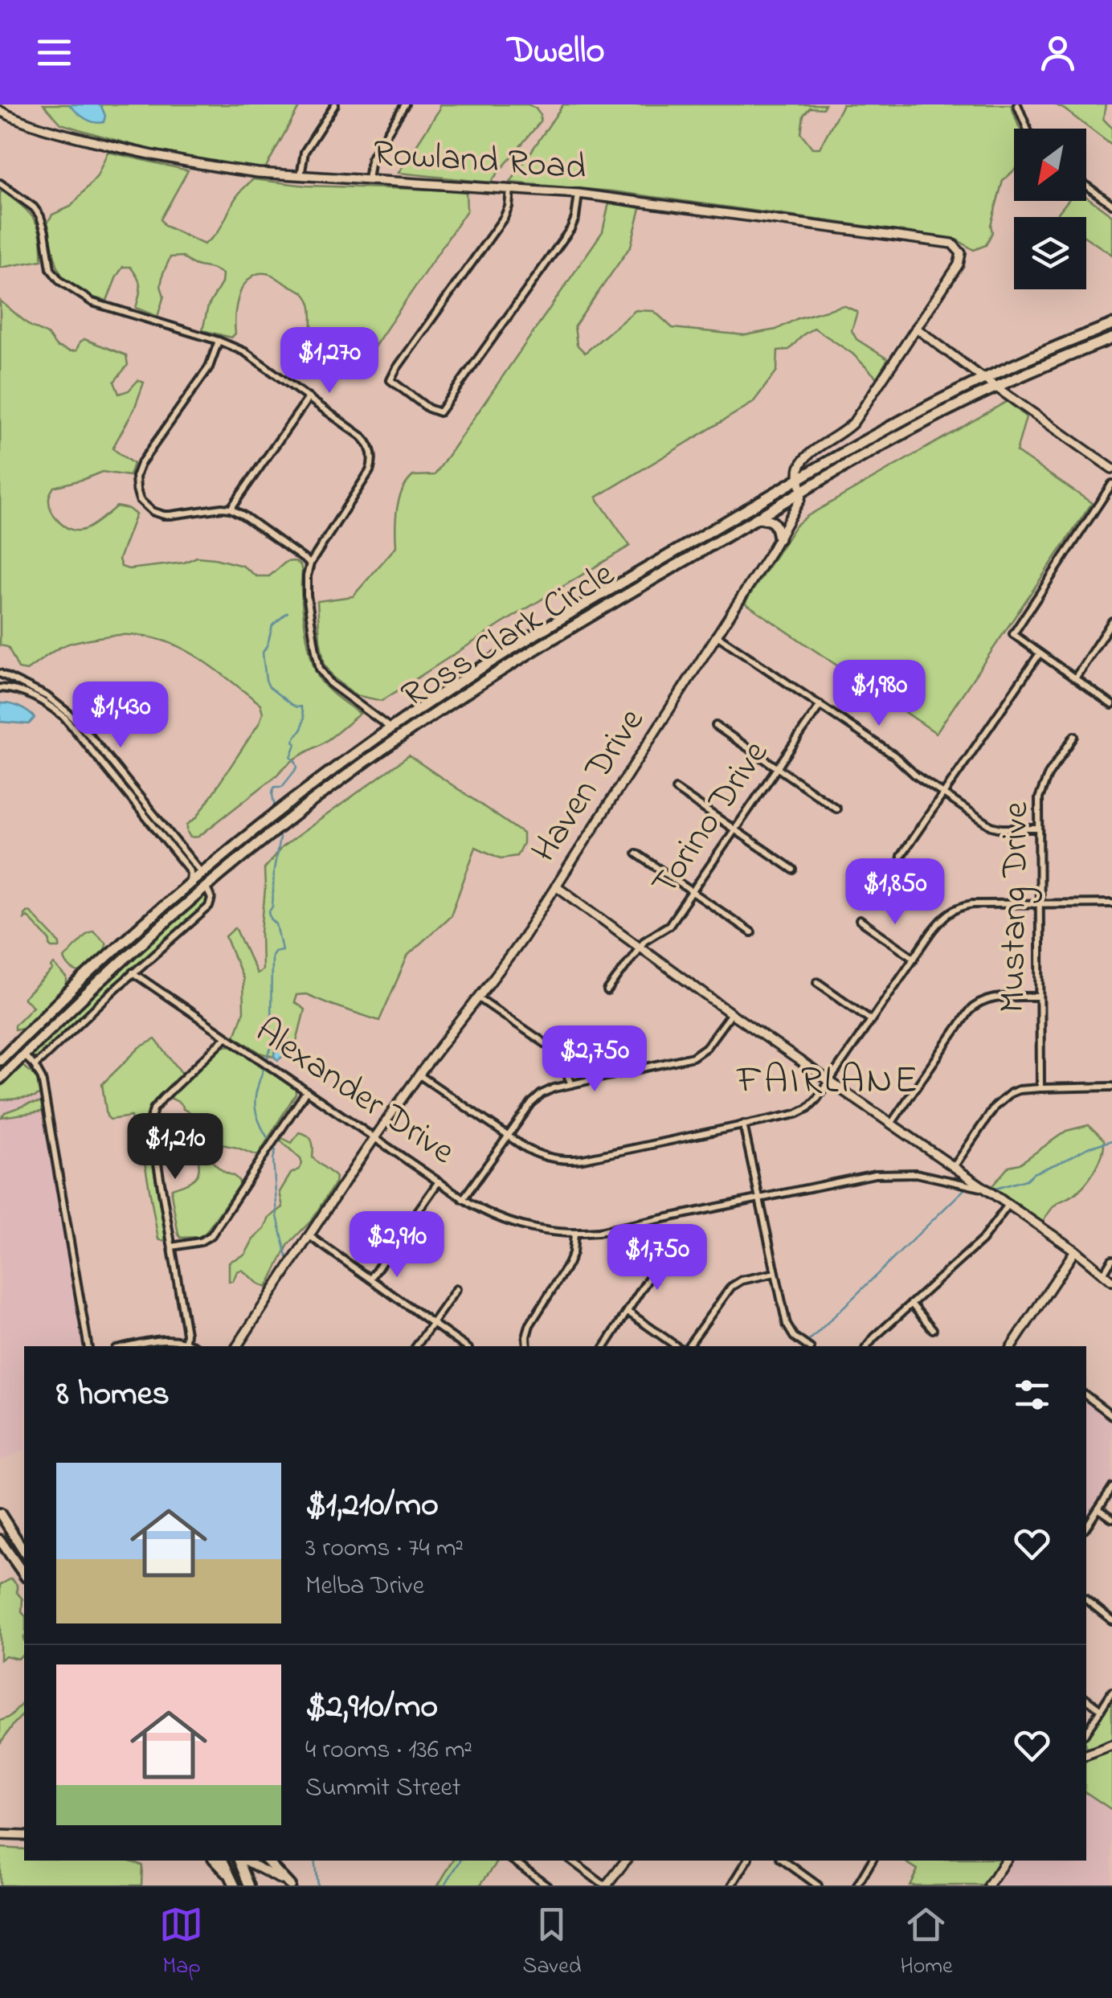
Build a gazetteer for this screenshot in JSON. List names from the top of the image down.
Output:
{
  "streets": {
    "highway": ["Ross Clark Circle"],
    "street": [
      "Rowland Road",
      "Haven Drive",
      "Torino Drive",
      "Mustang Drive",
      "Alexander Drive"
    ]
  },
  "crossings": [
    ["Ross Clark Circle", "Haven Drive"],
    ["Haven Drive", "Alexander Drive"]
  ],
  "districts": ["FAIRLANE"],
  "north": "bottom left",
  "page": {
    "header": "Dwello",
    "price": [
      "$1,270",
      "$1,980",
      "$1,430",
      "$1,850",
      "$2,750",
      "$1,210",
      "$2,910",
      "$1,750"
    ],
    "heading": "8 homes",
    "list": [
      {
        "name": "$1,210/mo",
        "note": "3 rooms · 74 m² · Melba Drive"
      },
      {
        "name": "$2,910/mo",
        "note": "4 rooms · 136 m² · Summit Street"
      }
    ],
    "tabs": ["Map", "Saved", "Home"]
  }
}
